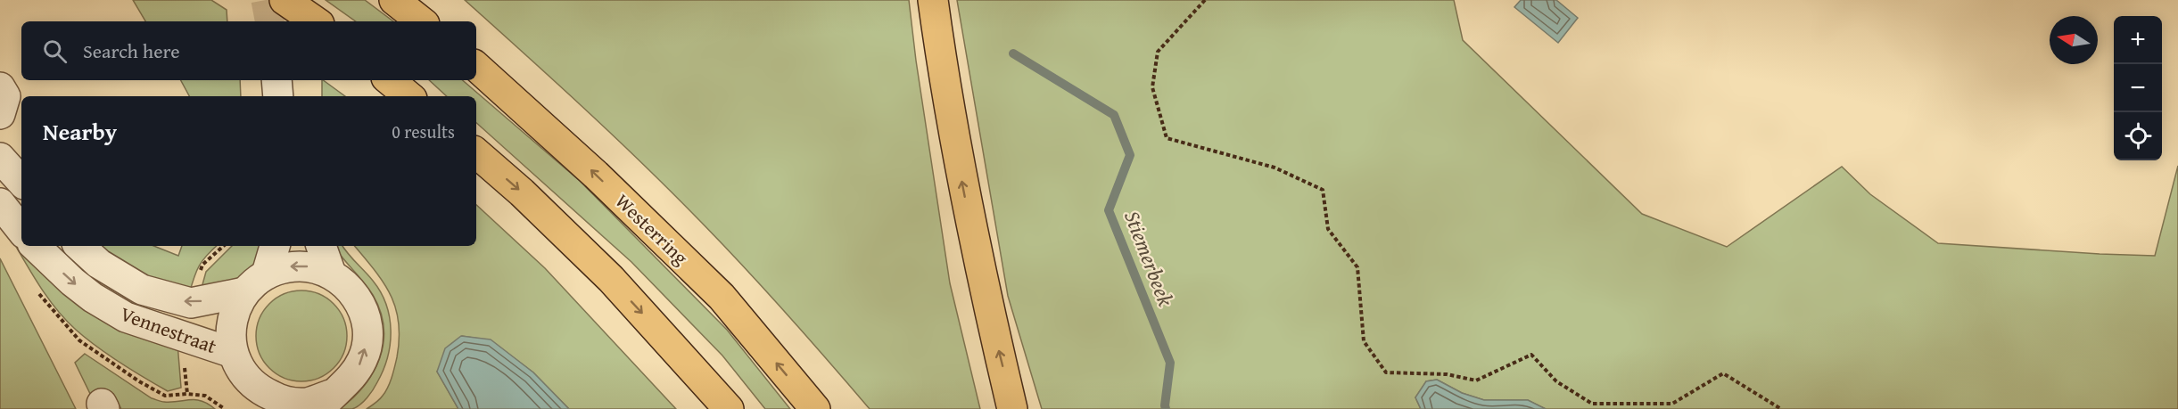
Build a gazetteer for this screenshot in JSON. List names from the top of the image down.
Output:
{
  "streets": {
    "highway": ["Westerring"],
    "street": ["Vennestraat"]
  },
  "water": ["Stiemerbeek"],
  "north": "left",
  "page": {
    "map_buttons": ["+", "−"],
    "search": "Search here",
    "heading": ["Nearby", "0 results"]
  }
}
